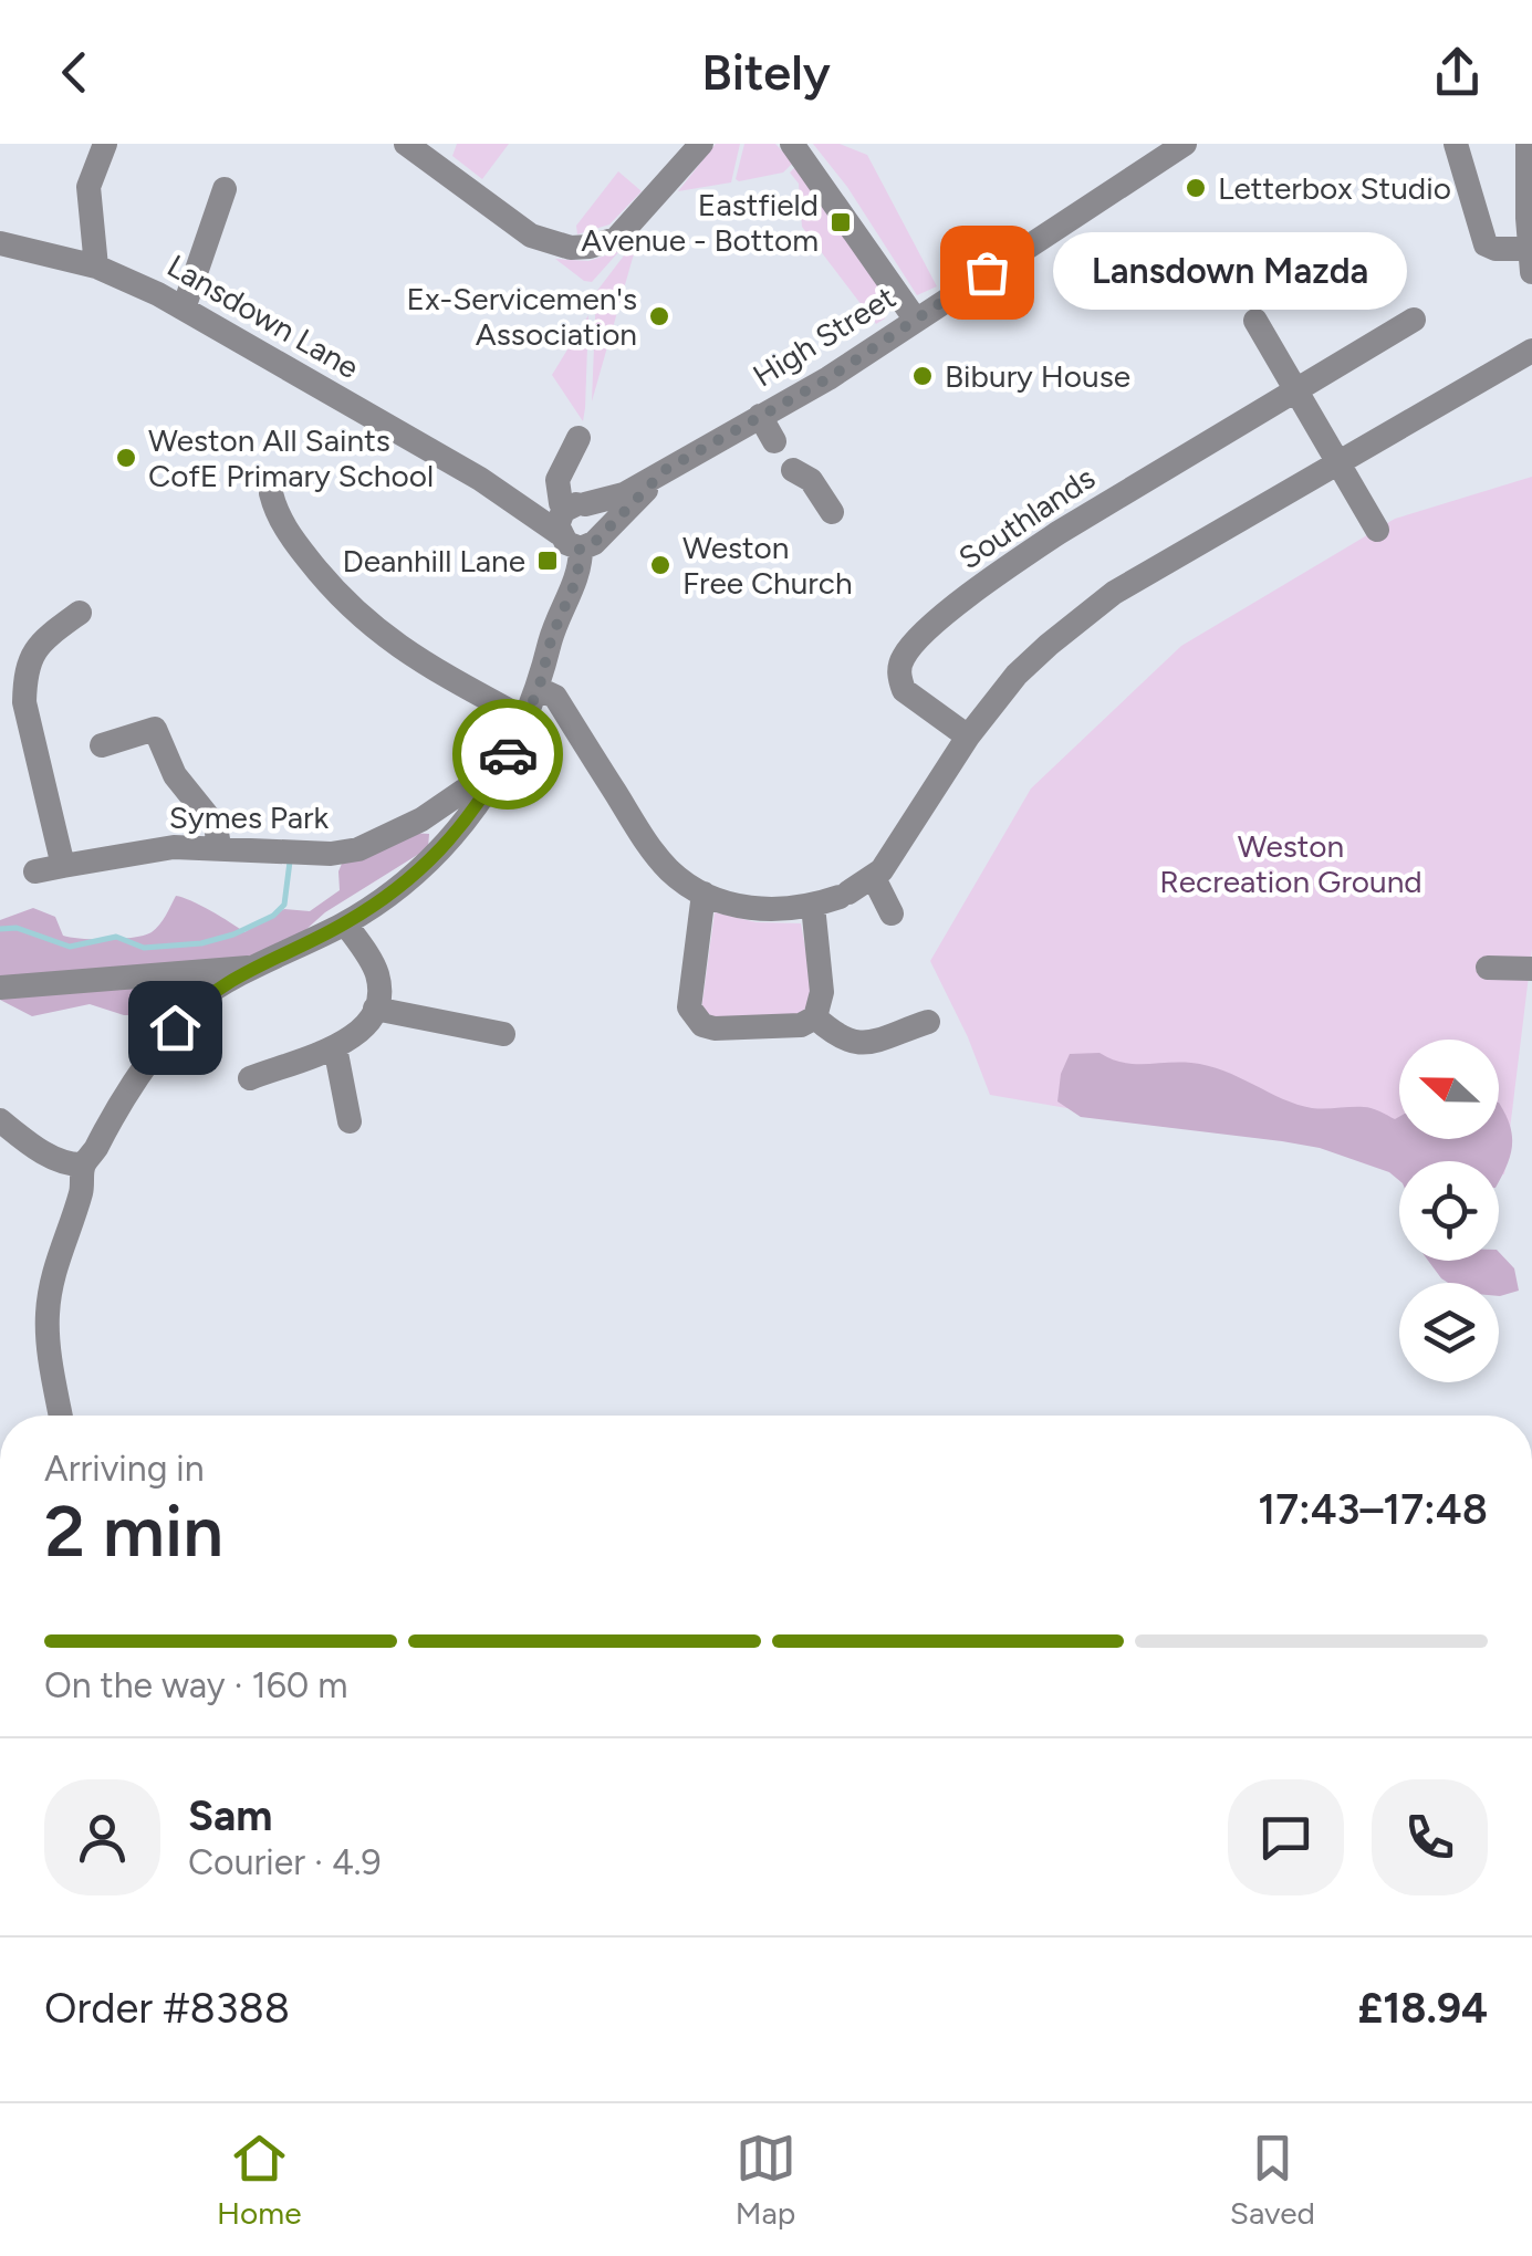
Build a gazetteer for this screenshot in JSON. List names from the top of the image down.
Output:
{
  "streets": {
    "street": [
      "Lansdown Lane",
      "High Street",
      "Southlands",
      "Symes Park"
    ]
  },
  "crossings": [
    ["Lansdown Lane", "High Street"]
  ],
  "parks": ["Weston Recreation Ground"],
  "places": {
    "other": [
      "Letterbox Studio",
      "Lansdown Mazda",
      "Ex-Servicemen's Association",
      "Bibury House",
      "Weston All Saints CofE Primary School",
      "Weston Free Church"
    ],
    "transit": ["Eastfield Avenue - Bottom", "Deanhill Lane"]
  },
  "north": "left",
  "page": {
    "header": "Bitely",
    "bubble": "Lansdown Mazda",
    "heading": ["2 min", "Arriving in", "17:43–17:48"],
    "panel": [
      "Sam",
      "Courier · 4.9",
      "Order #8388",
      "£18.94"
    ],
    "bar": "On the way · 160 m",
    "tabs": ["Home", "Map", "Saved"]
  }
}
